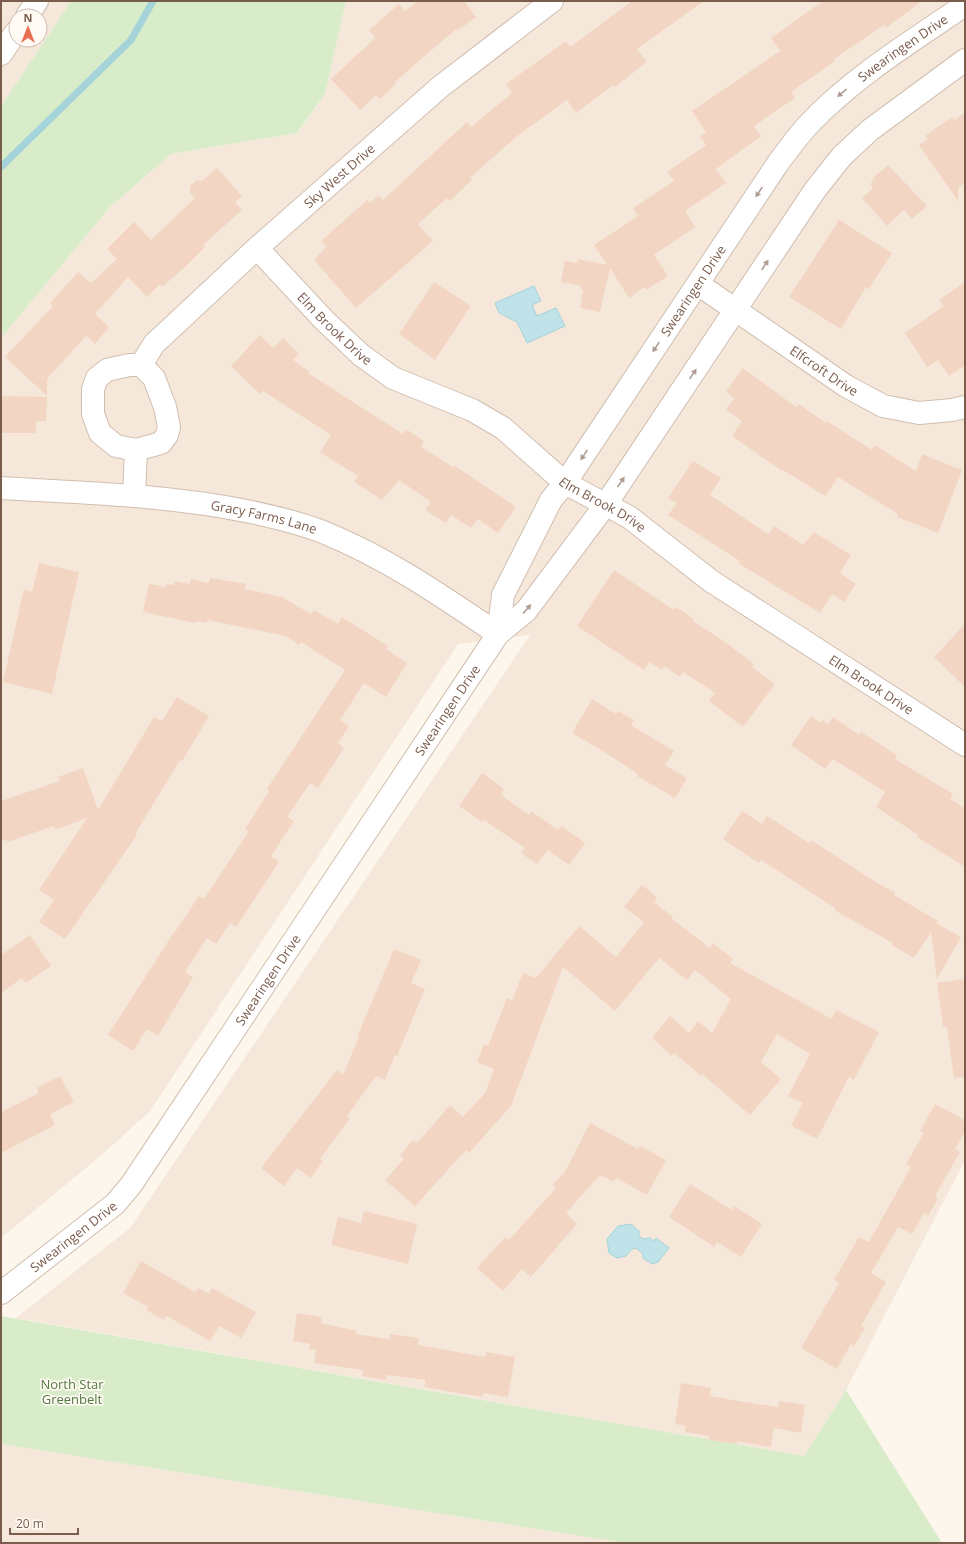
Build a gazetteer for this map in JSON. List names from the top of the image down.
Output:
{
  "streets": {
    "street": [
      "Swearingen Drive",
      "Sky West Drive",
      "Elm Brook Drive",
      "Elfcroft Drive",
      "Gracy Farms Lane"
    ]
  },
  "crossings": [
    ["Swearingen Drive", "Elm Brook Drive"],
    ["Swearingen Drive", "Elfcroft Drive"],
    ["Swearingen Drive", "Gracy Farms Lane"],
    ["Sky West Drive", "Elm Brook Drive"]
  ],
  "parks": ["North Star Greenbelt"],
  "scale_bar": "20 m",
  "north": "top"
}
